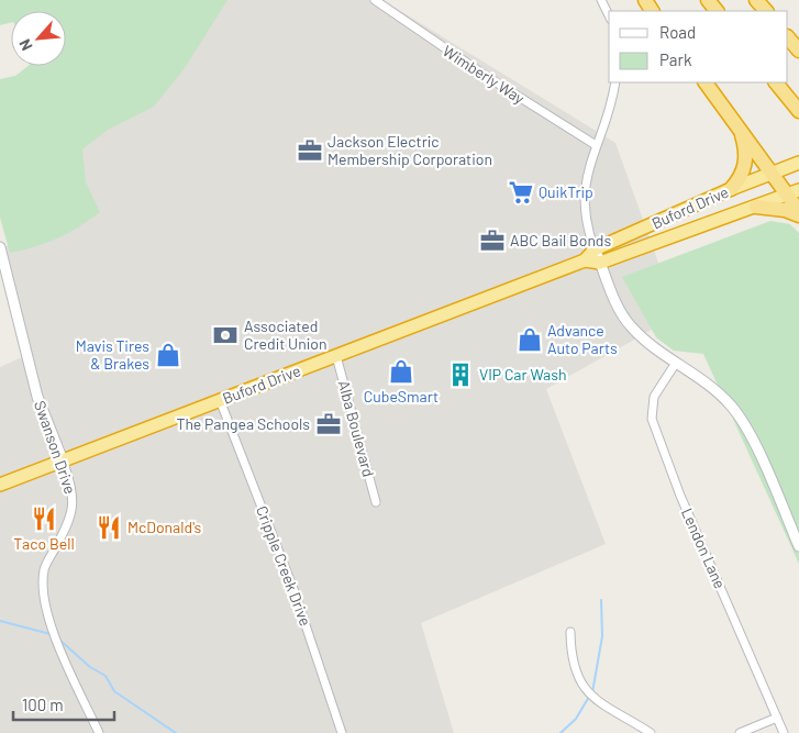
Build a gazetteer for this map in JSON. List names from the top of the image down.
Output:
{
  "streets": {
    "highway": ["Buford Drive"],
    "street": [
      "Wimberly Way",
      "Alba Boulevard",
      "Swanson Drive",
      "Lendon Lane",
      "Cripple Creek Drive"
    ]
  },
  "crossings": [
    ["Buford Drive", "Alba Boulevard"],
    ["Buford Drive", "Swanson Drive"],
    ["Buford Drive", "Cripple Creek Drive"]
  ],
  "places": {
    "office": ["Jackson Electric Membership Corporation", "ABC Bail Bonds", "The Pangea Schools"],
    "supermarket": ["QuikTrip"],
    "bank": ["Associated Credit Union"],
    "shop": ["Advance Auto Parts", "Mavis Tires & Brakes", "CubeSmart"],
    "building": ["VIP Car Wash"],
    "restaurant": ["Taco Bell", "McDonald's"]
  },
  "legend": ["Road", "Park"],
  "scale_bar": "100 m",
  "north": "bottom left"
}
